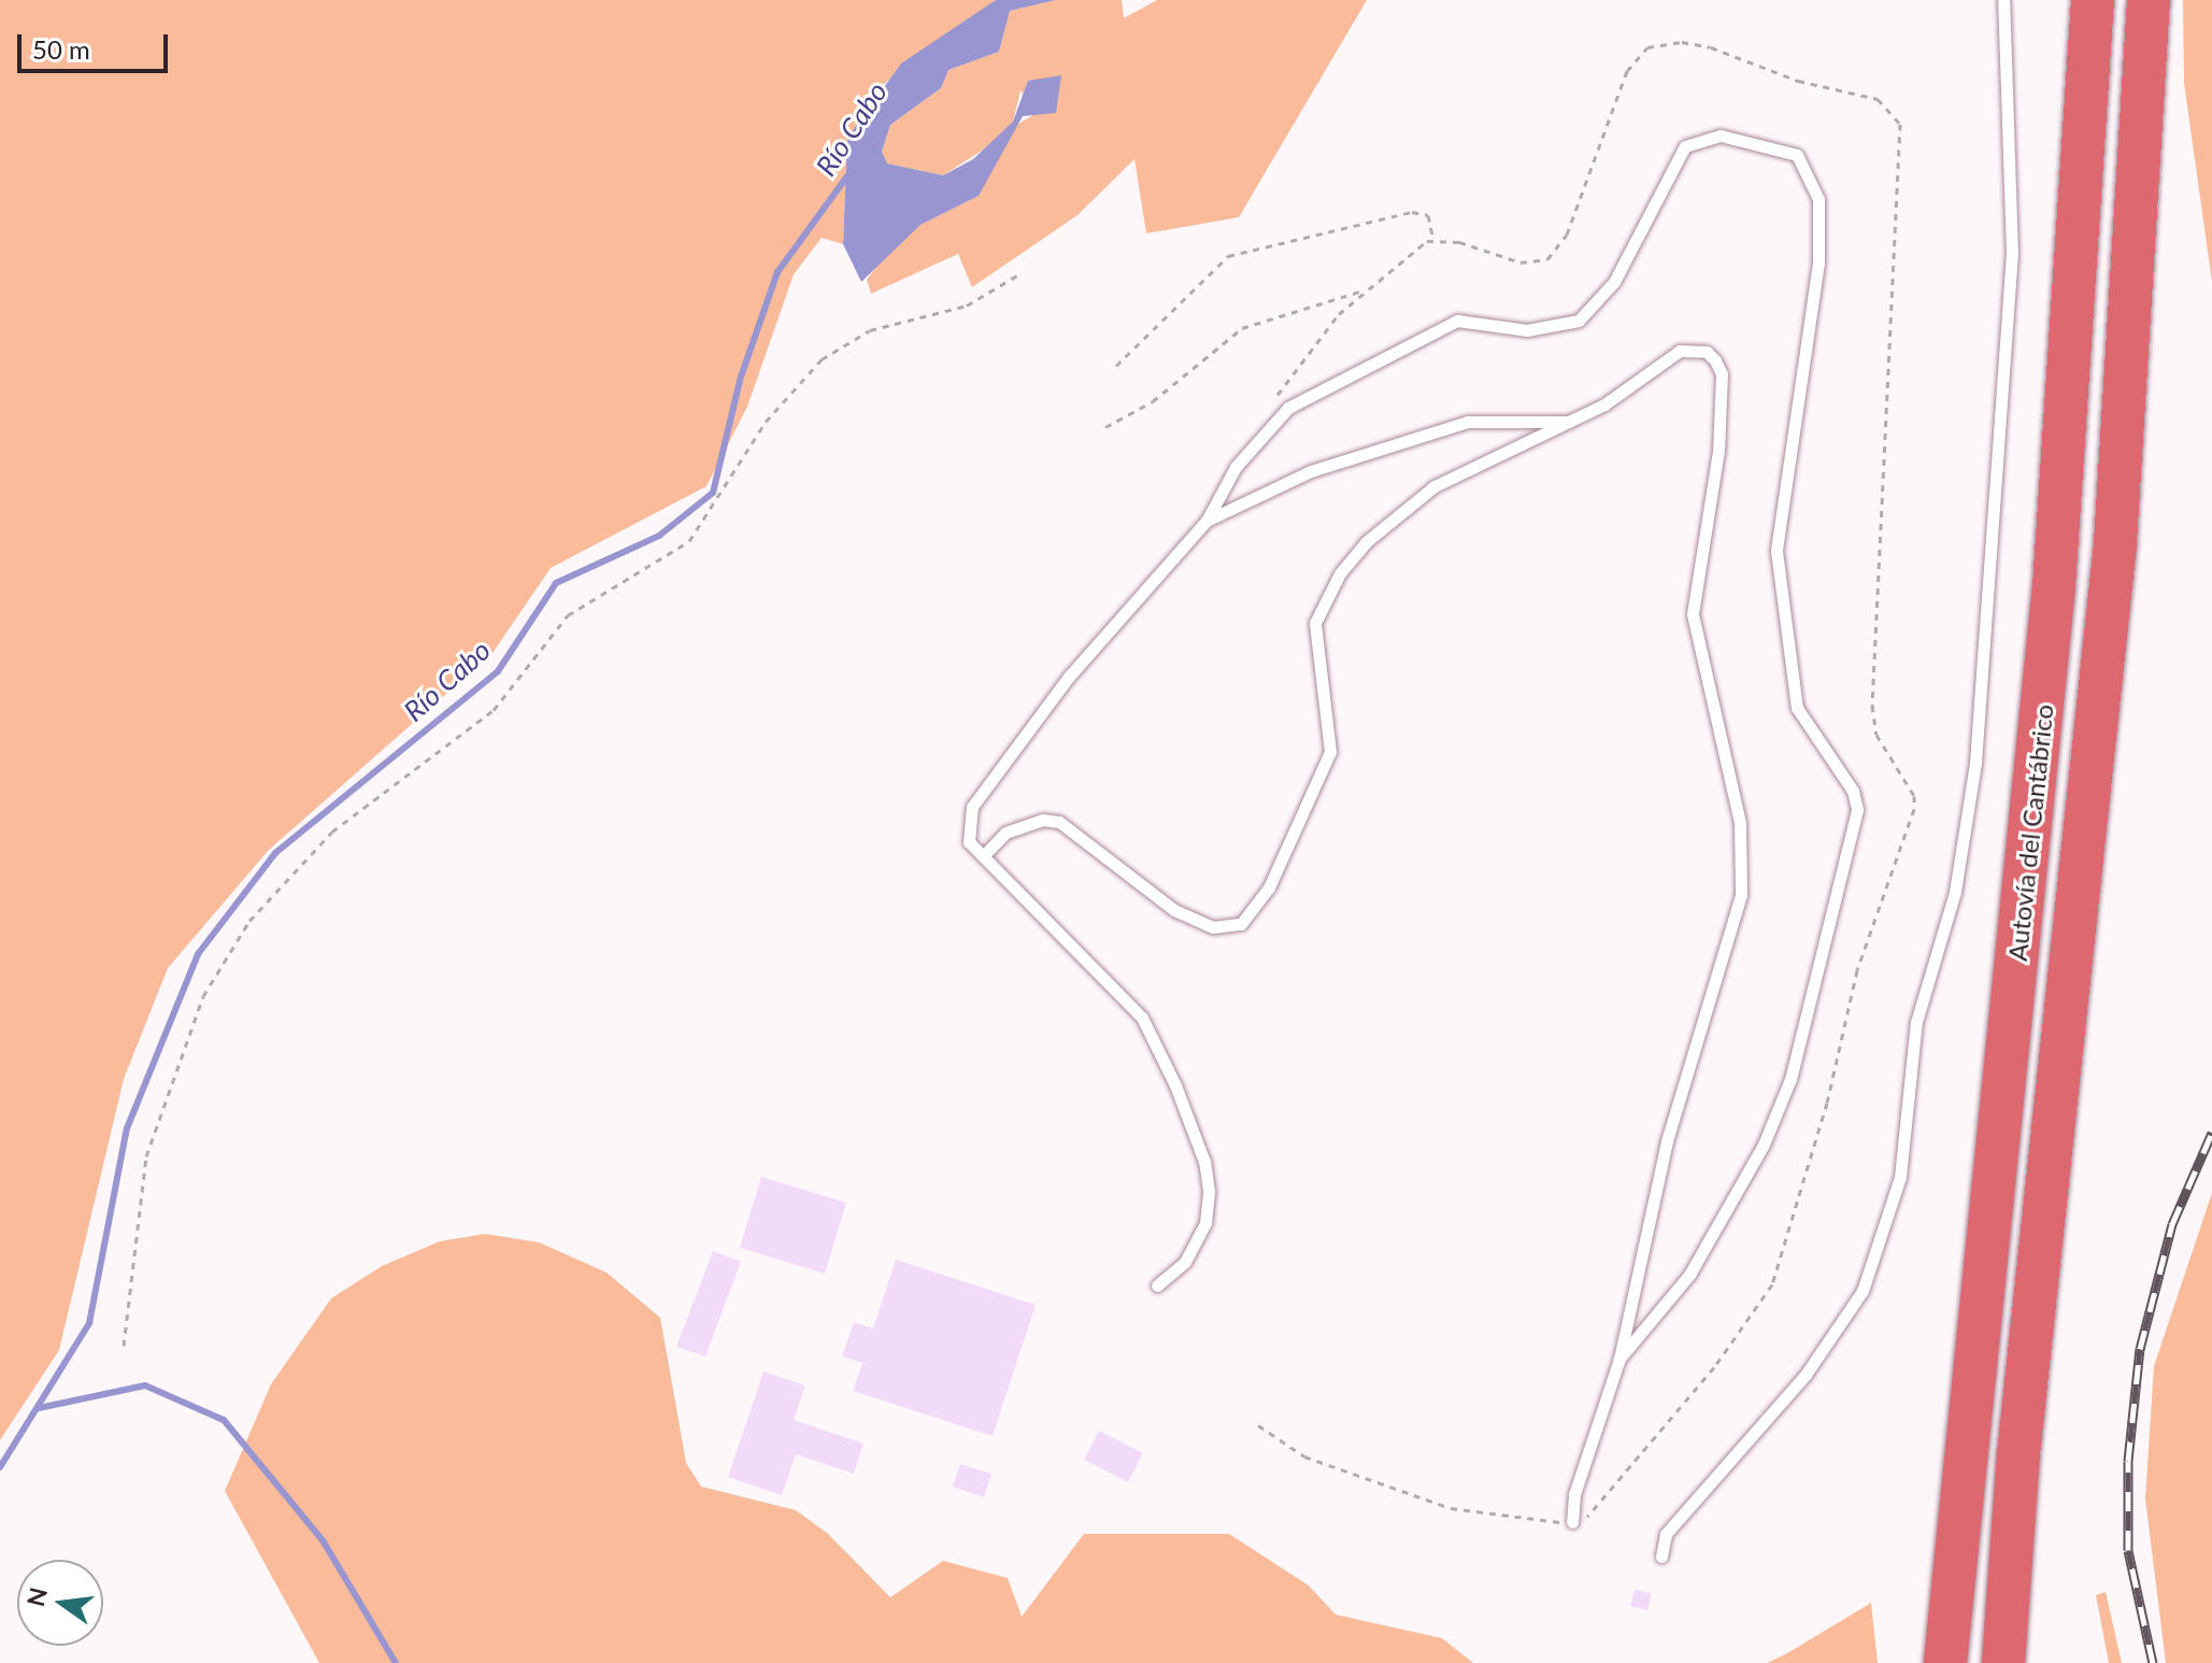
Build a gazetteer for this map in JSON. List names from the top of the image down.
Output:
{
  "streets": {
    "highway": ["Autovía del Cantábrico"]
  },
  "water": ["Río Cabo"],
  "scale_bar": "50 m",
  "north": "left"
}
